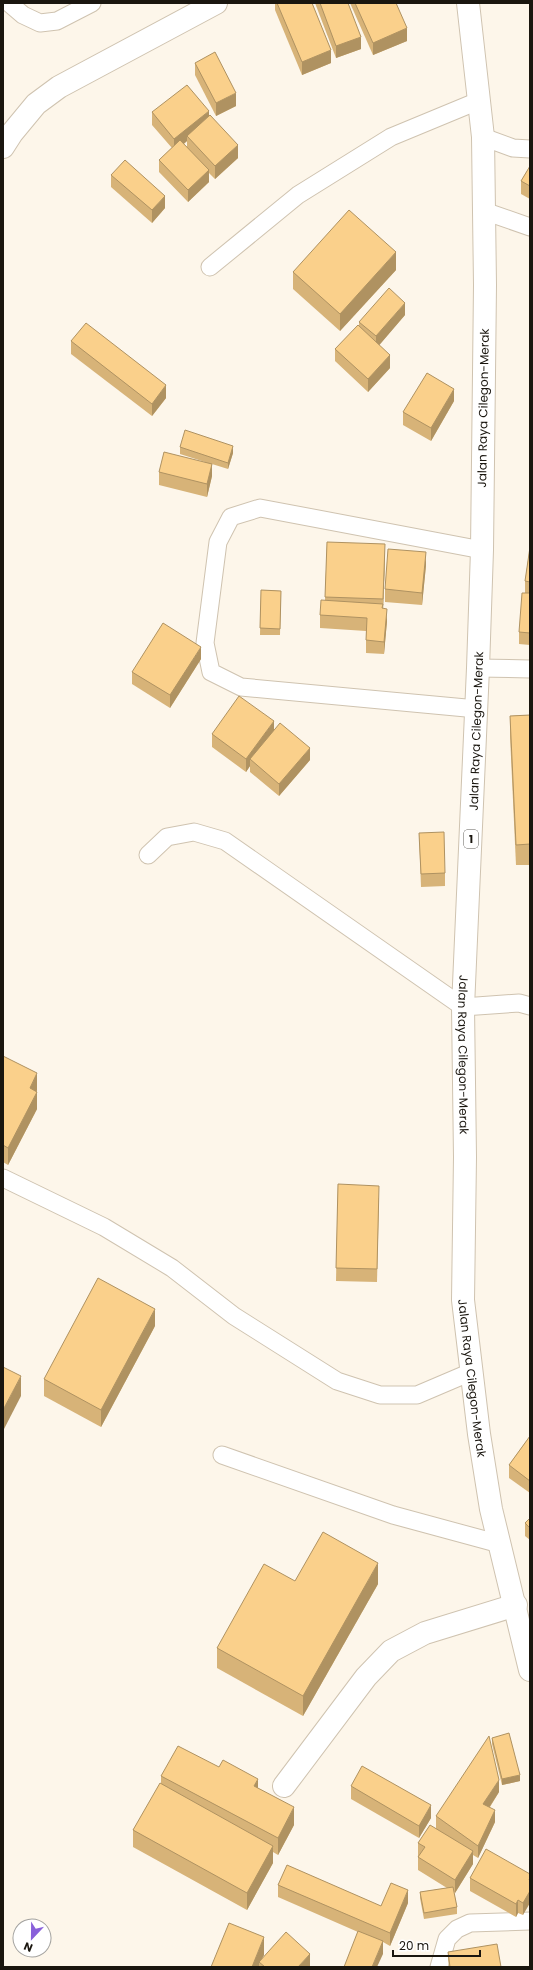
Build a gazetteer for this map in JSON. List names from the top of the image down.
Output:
{
  "streets": {
    "main road": ["Jalan Raya Cilegon-Merak", "1"]
  },
  "scale_bar": "20 m",
  "north": "bottom"
}
